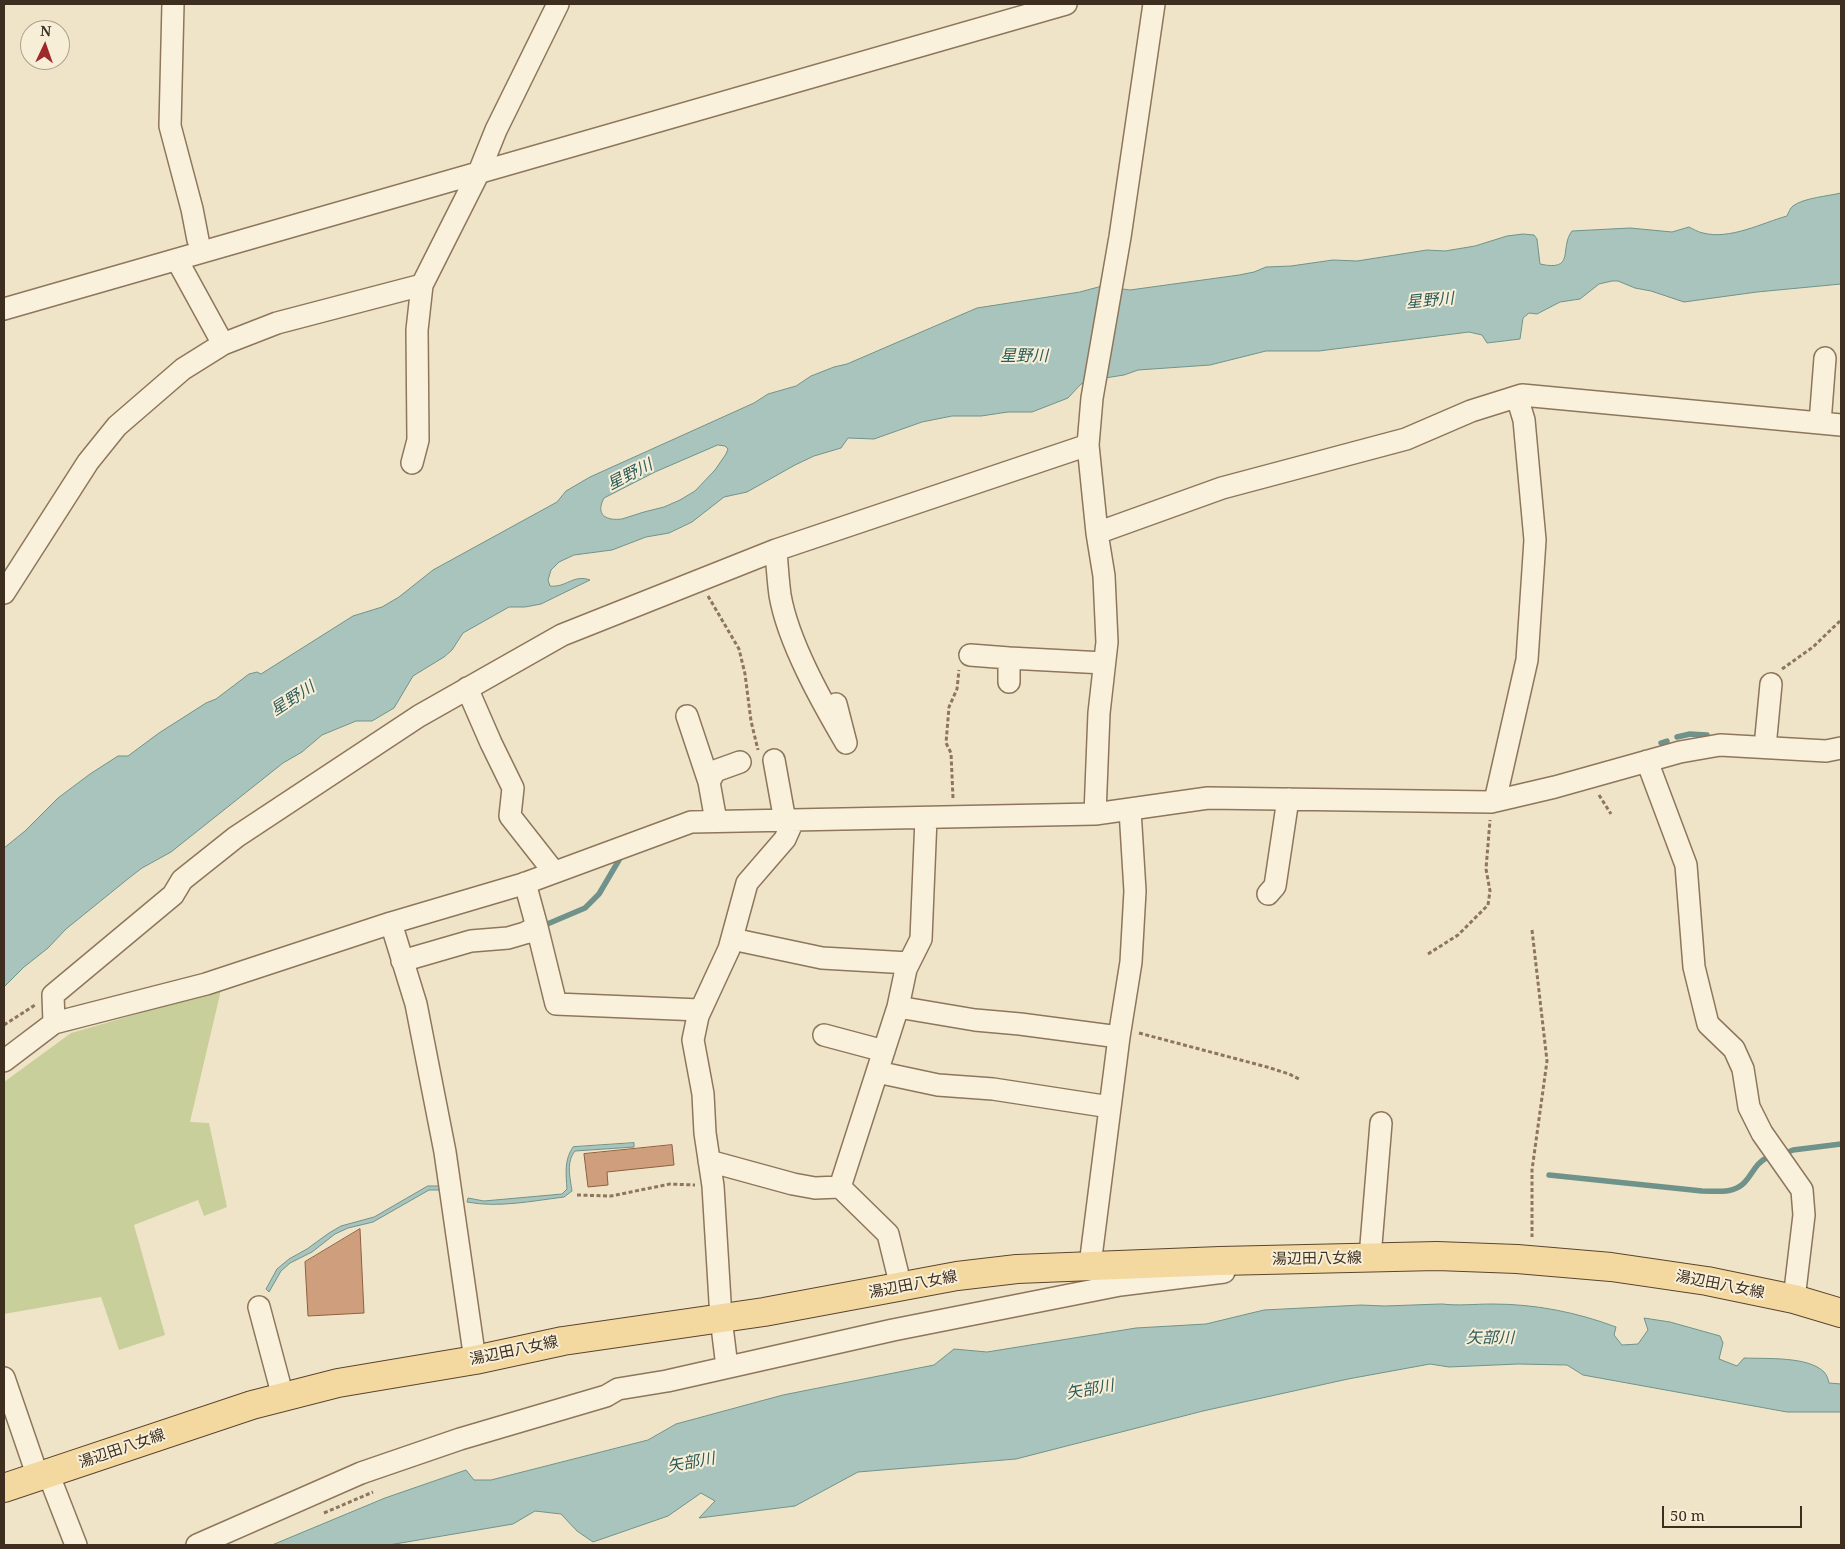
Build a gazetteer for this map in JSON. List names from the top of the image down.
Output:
{
  "streets": {
    "main road": ["湯辺田八女線"]
  },
  "water": ["星野川", "矢部川"],
  "scale_bar": "50 m",
  "north": "top"
}
